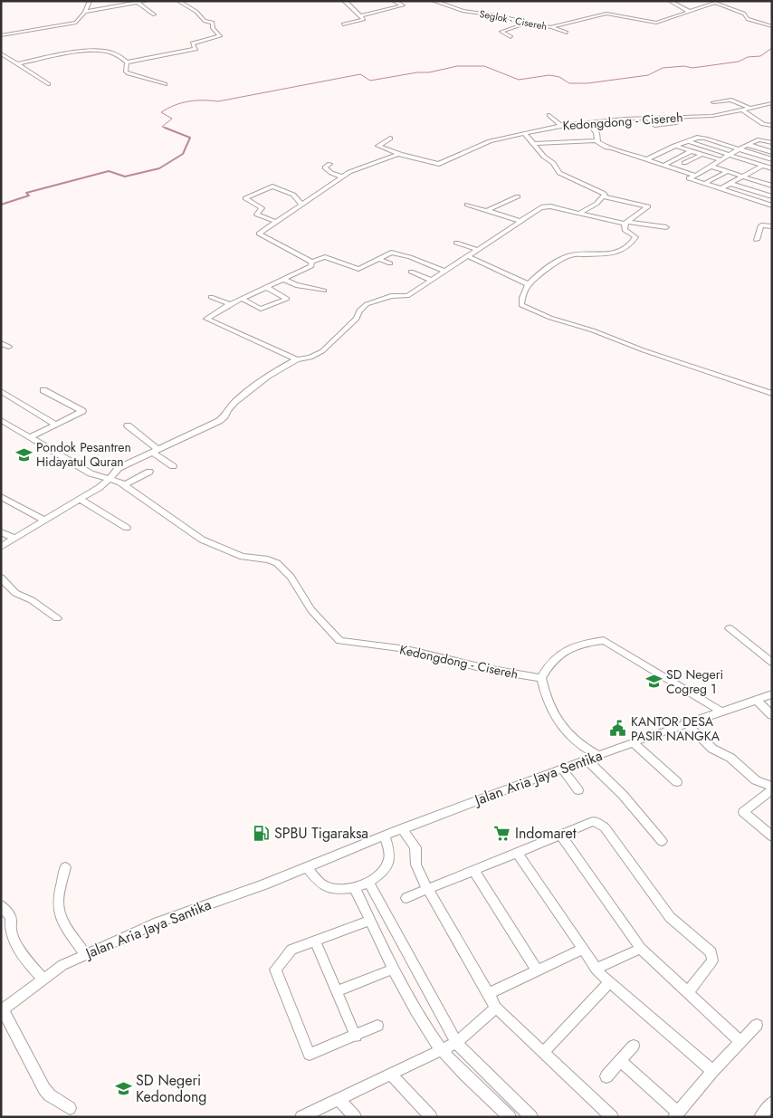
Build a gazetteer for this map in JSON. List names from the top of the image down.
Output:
{
  "streets": {
    "street": [
      "Seglok - Cisereh",
      "Kedongdong - Cisereh",
      "Jalan Aria Jaya Sentika",
      "Jalan Aria Jaya Santika"
    ]
  },
  "crossings": [
    ["Jalan Aria Jaya Sentika", "Jalan Aria Jaya Santika"]
  ],
  "places": {
    "school or university": ["Pondok Pesantren Hidayatul Quran", "SD Negeri Cogreg 1", "SD Negeri Kedondong"],
    "public building": ["KANTOR DESA PASIR NANGKA"],
    "fuel station": ["SPBU Tigaraksa"],
    "supermarket": ["Indomaret"]
  }
}
